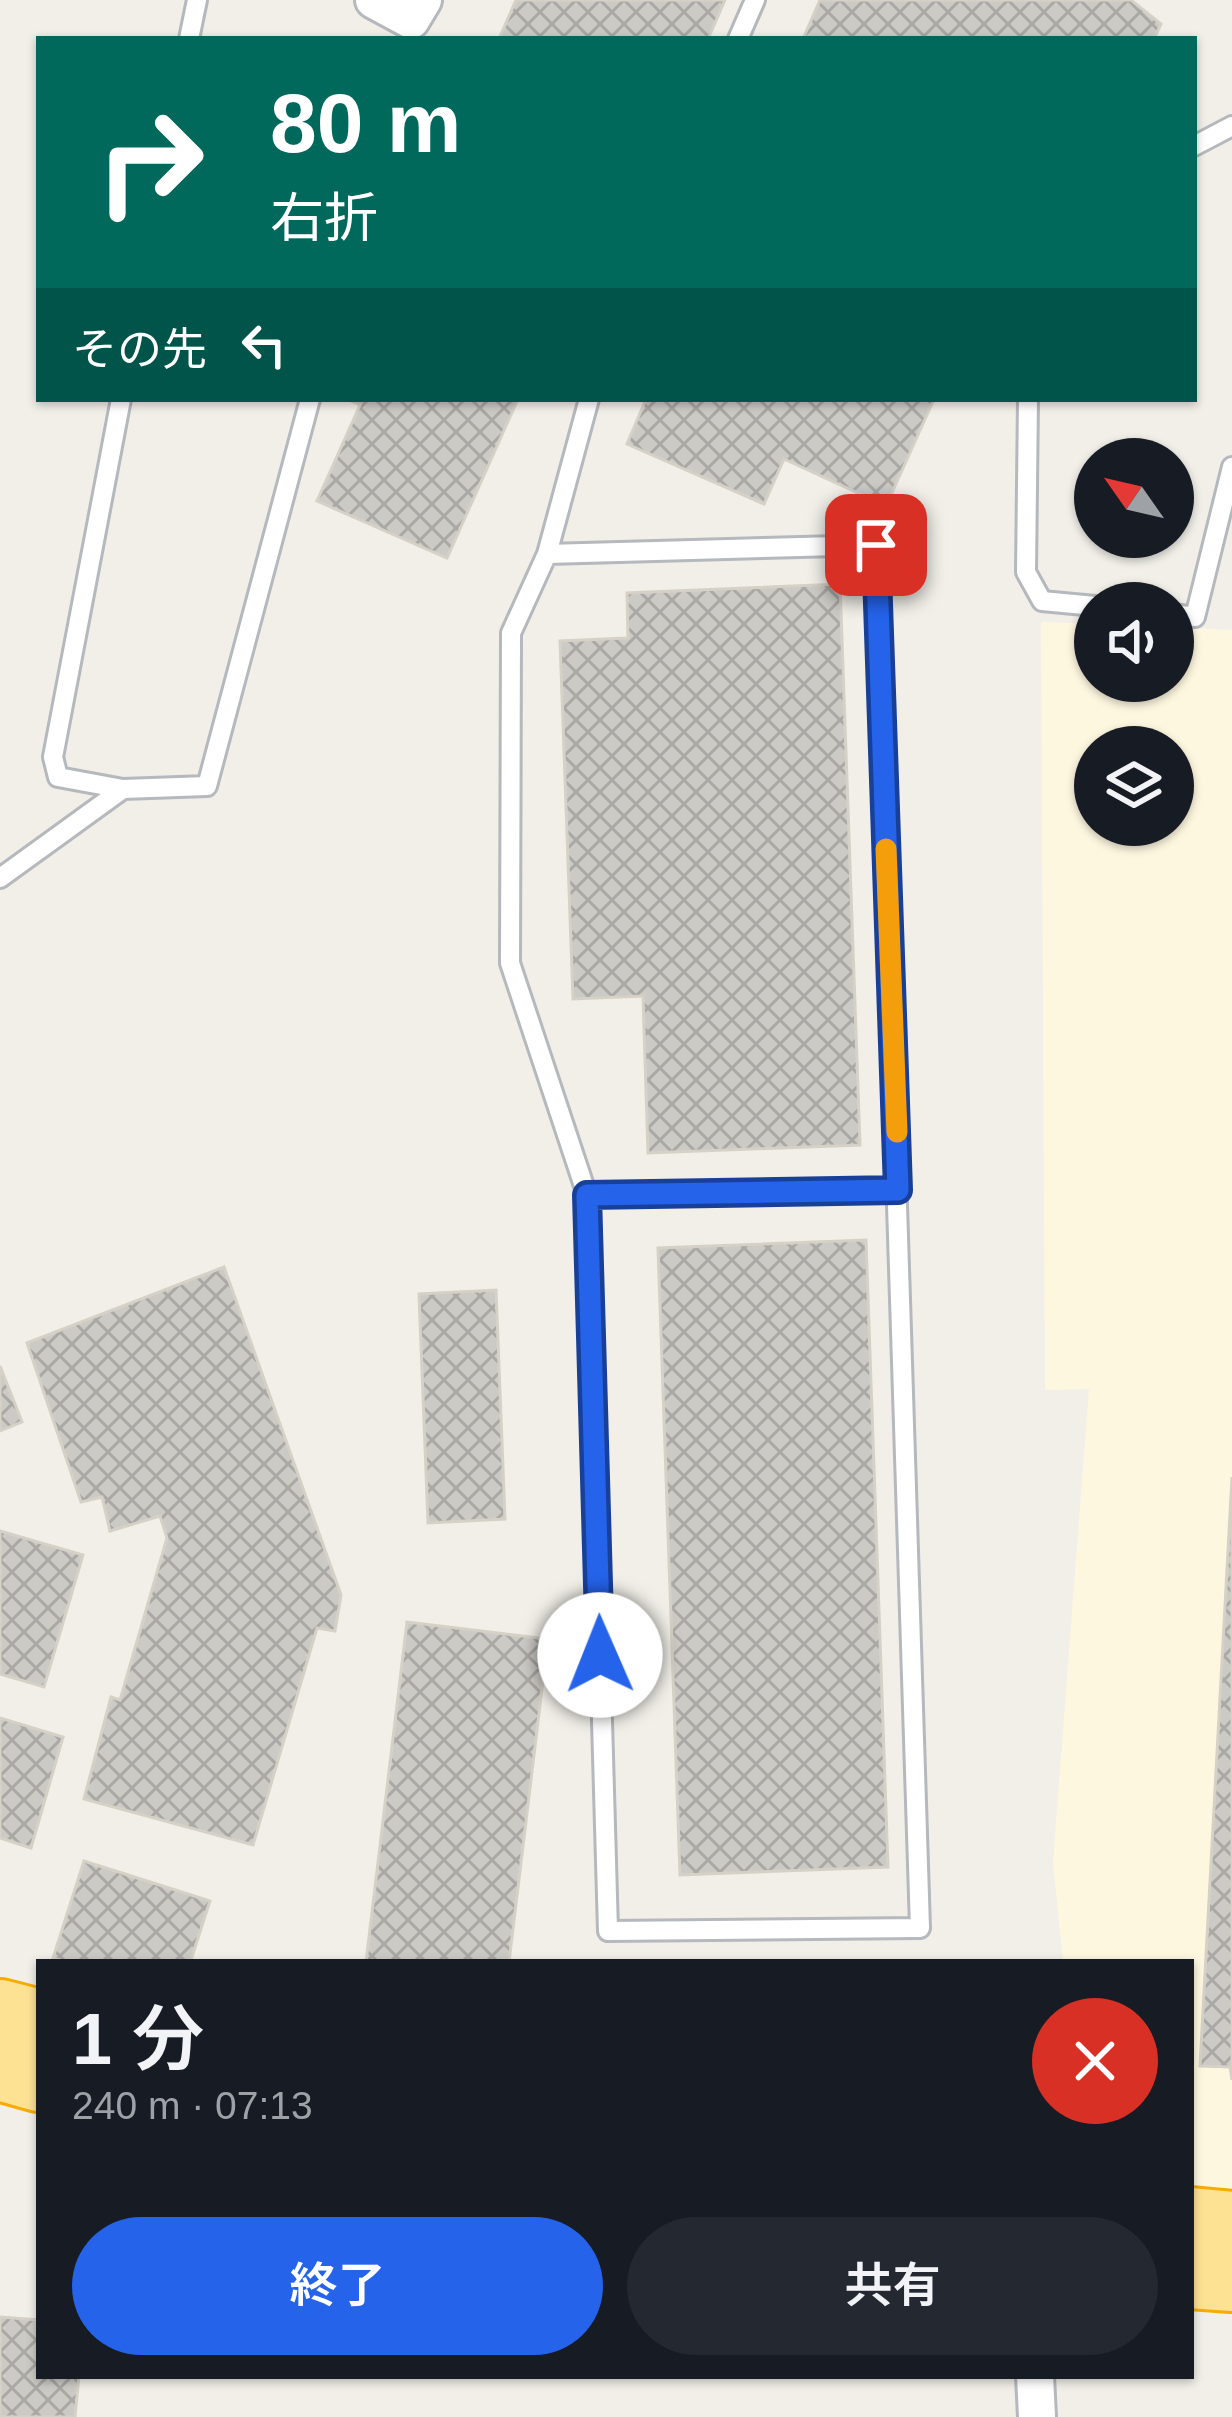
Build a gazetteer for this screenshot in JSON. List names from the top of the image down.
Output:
{
  "north": "top left",
  "page": {
    "turn": ["80 m", "右折"],
    "then": "その先",
    "heading": ["1 分", "240 m · 07:13"],
    "buttons": ["終了", "共有"]
  }
}
